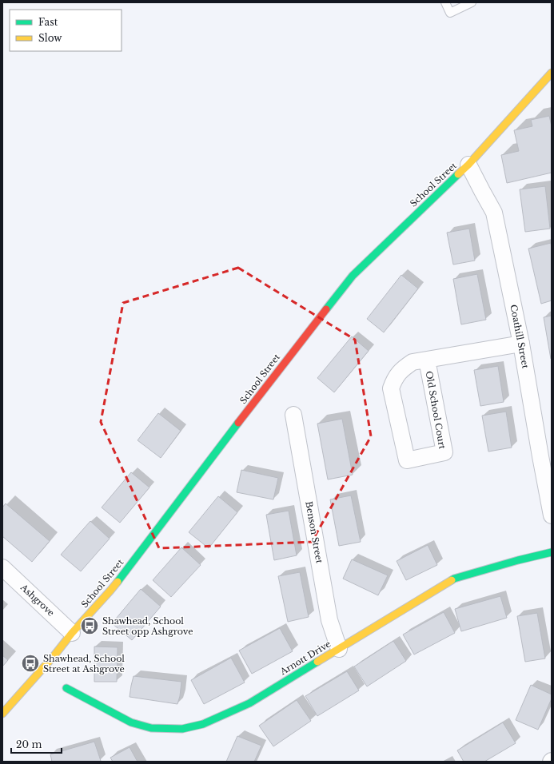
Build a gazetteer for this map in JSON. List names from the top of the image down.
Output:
{
  "streets": {
    "street": [
      "School Street",
      "Coathill Street",
      "Old School Court",
      "Benson Street",
      "Ashgrove",
      "Arnott Drive"
    ]
  },
  "crossings": [
    ["School Street", "Coathill Street"],
    ["School Street", "Ashgrove"],
    ["Coathill Street", "Old School Court"],
    ["Benson Street", "Arnott Drive"]
  ],
  "places": {
    "bus stop": ["Shawhead, School Street opp Ashgrove", "Shawhead, School Street at Ashgrove"]
  },
  "legend": ["Fast", "Slow"],
  "scale_bar": "20 m"
}
